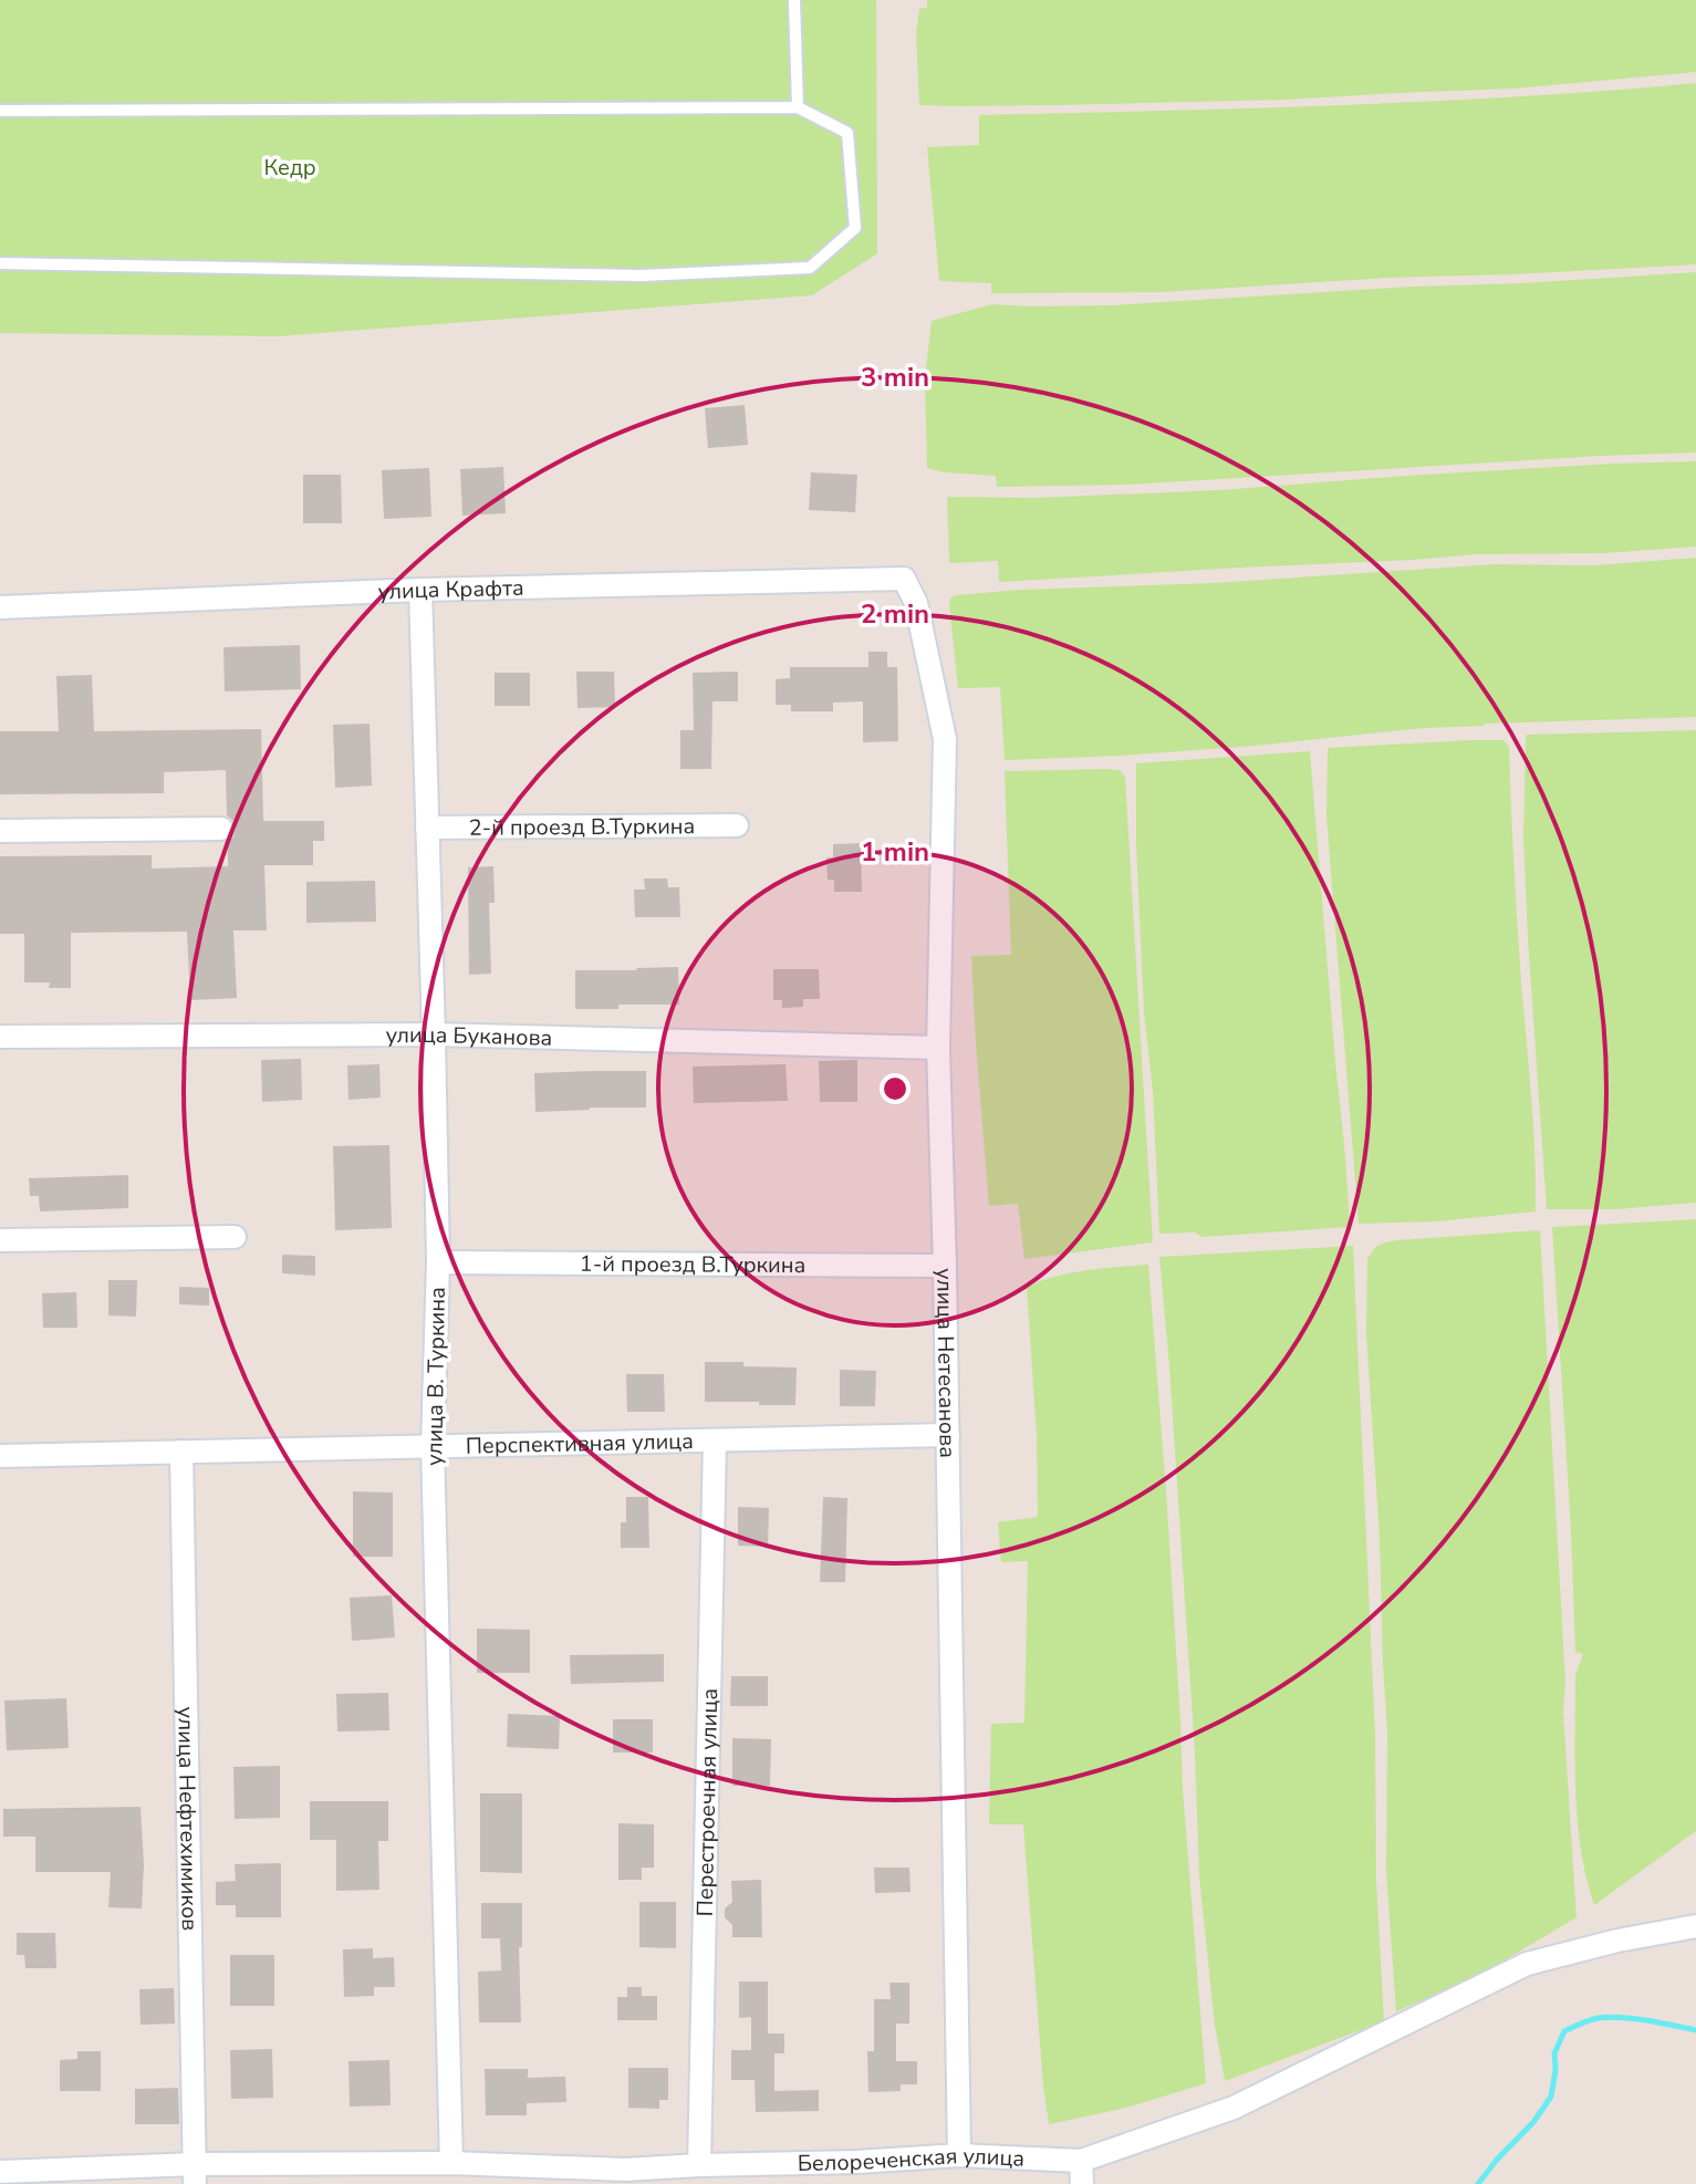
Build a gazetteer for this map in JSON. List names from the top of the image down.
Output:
{
  "streets": {
    "street": [
      "улица Крафта",
      "2-й проезд В.Туркина",
      "улица Буканова",
      "1-й проезд В.Туркина",
      "улица Нетесанова",
      "улица В. Туркина",
      "Перспективная улица",
      "Перестроечная улица",
      "улица Нефтехимиков",
      "Белореченская улица"
    ]
  },
  "crossings": [
    ["улица Крафта", "улица Нетесанова"],
    ["улица Крафта", "улица В. Туркина"],
    ["2-й проезд В.Туркина", "улица В. Туркина"],
    ["улица Буканова", "улица Нетесанова"],
    ["улица Буканова", "улица В. Туркина"],
    ["1-й проезд В.Туркина", "улица Нетесанова"],
    ["1-й проезд В.Туркина", "улица В. Туркина"],
    ["улица Нетесанова", "Перспективная улица"],
    ["улица Нетесанова", "Белореченская улица"],
    ["улица В. Туркина", "Перспективная улица"],
    ["улица В. Туркина", "Белореченская улица"],
    ["Перспективная улица", "Перестроечная улица"],
    ["Перспективная улица", "улица Нефтехимиков"],
    ["Перестроечная улица", "Белореченская улица"],
    ["улица Нефтехимиков", "Белореченская улица"]
  ],
  "parks": ["Кедр"],
  "rings": ["3 min", "2 min", "1 min"]
}
